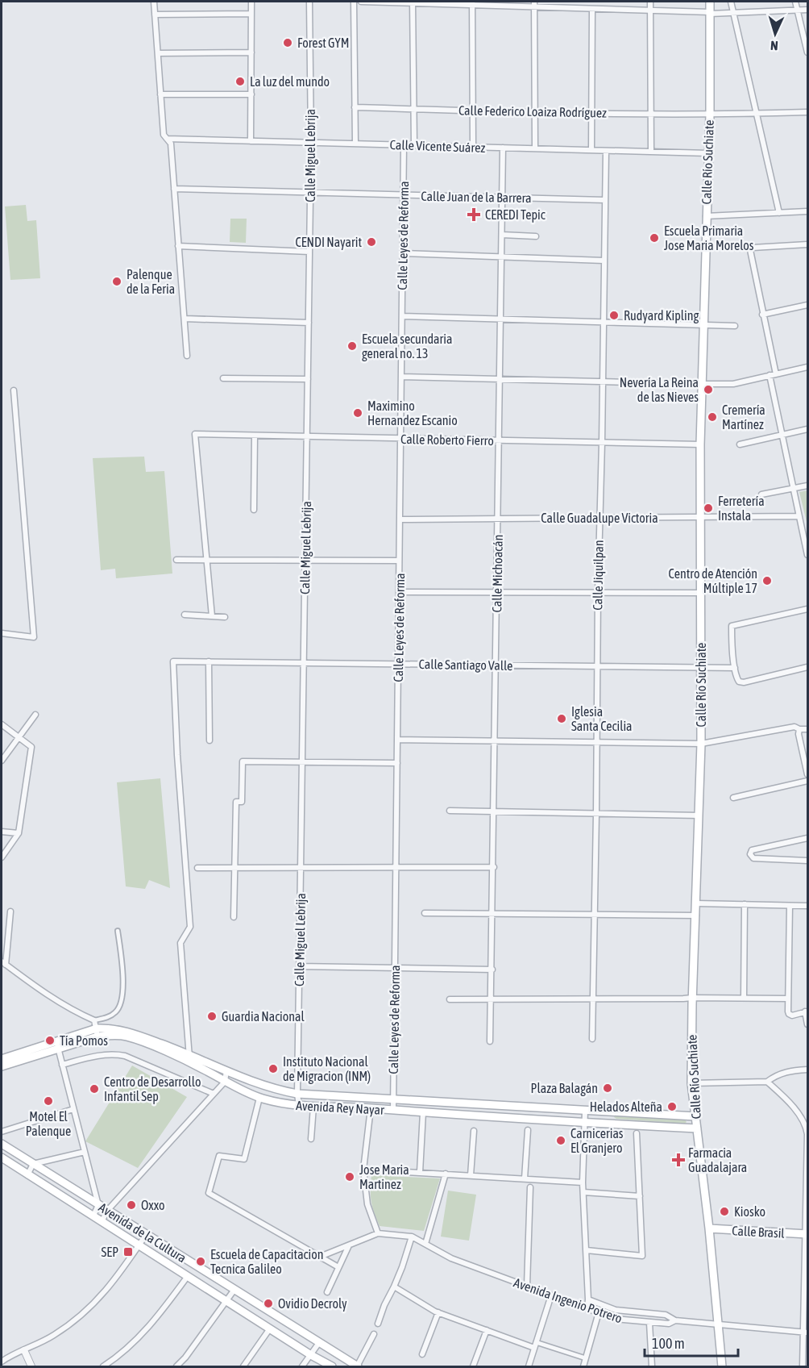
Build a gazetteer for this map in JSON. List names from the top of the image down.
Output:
{
  "streets": {
    "main road": [
      "Calle Río Suchiate",
      "Avenida Rey Nayar",
      "Calle Brasil",
      "Avenida de la Cultura"
    ],
    "street": [
      "Calle Federico Loaiza Rodríguez",
      "Calle Vicente Suárez",
      "Calle Miguel Lebrija",
      "Calle Juan de la Barrera",
      "Calle Leyes de Reforma",
      "Calle Roberto Fierro",
      "Calle Guadalupe Victoria",
      "Calle Michoacán",
      "Calle Jiquilpan",
      "Calle Santiago Valle",
      "Avenida Ingenio Potrero"
    ]
  },
  "crossings": [
    ["Calle Federico Loaiza Rodríguez", "Calle Río Suchiate"],
    ["Calle Vicente Suárez", "Calle Miguel Lebrija"],
    ["Calle Vicente Suárez", "Calle Río Suchiate"],
    ["Calle Vicente Suárez", "Calle Leyes de Reforma"],
    ["Calle Vicente Suárez", "Calle Michoacán"],
    ["Calle Vicente Suárez", "Calle Jiquilpan"],
    ["Calle Miguel Lebrija", "Calle Juan de la Barrera"],
    ["Calle Miguel Lebrija", "Calle Roberto Fierro"],
    ["Calle Miguel Lebrija", "Calle Santiago Valle"],
    ["Calle Miguel Lebrija", "Avenida Rey Nayar"],
    ["Calle Río Suchiate", "Calle Roberto Fierro"],
    ["Calle Río Suchiate", "Calle Guadalupe Victoria"],
    ["Calle Río Suchiate", "Calle Santiago Valle"],
    ["Calle Río Suchiate", "Avenida Rey Nayar"],
    ["Calle Río Suchiate", "Calle Brasil"],
    ["Calle Juan de la Barrera", "Calle Leyes de Reforma"],
    ["Calle Juan de la Barrera", "Calle Michoacán"],
    ["Calle Juan de la Barrera", "Calle Jiquilpan"],
    ["Calle Leyes de Reforma", "Calle Roberto Fierro"],
    ["Calle Leyes de Reforma", "Calle Guadalupe Victoria"],
    ["Calle Leyes de Reforma", "Calle Santiago Valle"],
    ["Calle Leyes de Reforma", "Avenida Rey Nayar"],
    ["Calle Roberto Fierro", "Calle Michoacán"],
    ["Calle Roberto Fierro", "Calle Jiquilpan"],
    ["Calle Guadalupe Victoria", "Calle Michoacán"],
    ["Calle Guadalupe Victoria", "Calle Jiquilpan"],
    ["Calle Michoacán", "Calle Santiago Valle"],
    ["Calle Jiquilpan", "Calle Santiago Valle"],
    ["Calle Santiago Valle", "Avenida Rey Nayar"]
  ],
  "places": {
    "other": [
      "Forest GYM",
      "La luz del mundo",
      "Escuela Primaria Jose Maria Morelos",
      "CENDI Nayarit",
      "Palenque de la Feria",
      "Rudyard Kipling",
      "Escuela secundaria general no. 13",
      "Nevería La Reina de las Nieves",
      "Maximino Hernandez Escanio",
      "Cremería Martínez",
      "Ferretería Instala",
      "Centro de Atención Múltiple 17",
      "Iglesia Santa Cecilia",
      "Guardia Nacional",
      "Tía Pomos",
      "Instituto Nacional de Migracion (INM)",
      "Plaza Balagán",
      "Centro de Desarrollo Infantil Sep",
      "Motel El Palenque",
      "Helados Alteña",
      "Carnicerias El Granjero",
      "Jose Maria Martinez",
      "Oxxo",
      "Kiosko",
      "Escuela de Capacitacion Tecnica Galileo",
      "Ovidio Decroly"
    ],
    "health": ["CEREDI Tepic", "Farmacia Guadalajara"],
    "transit": ["SEP"]
  },
  "scale_bar": "100 m",
  "north": "bottom"
}
